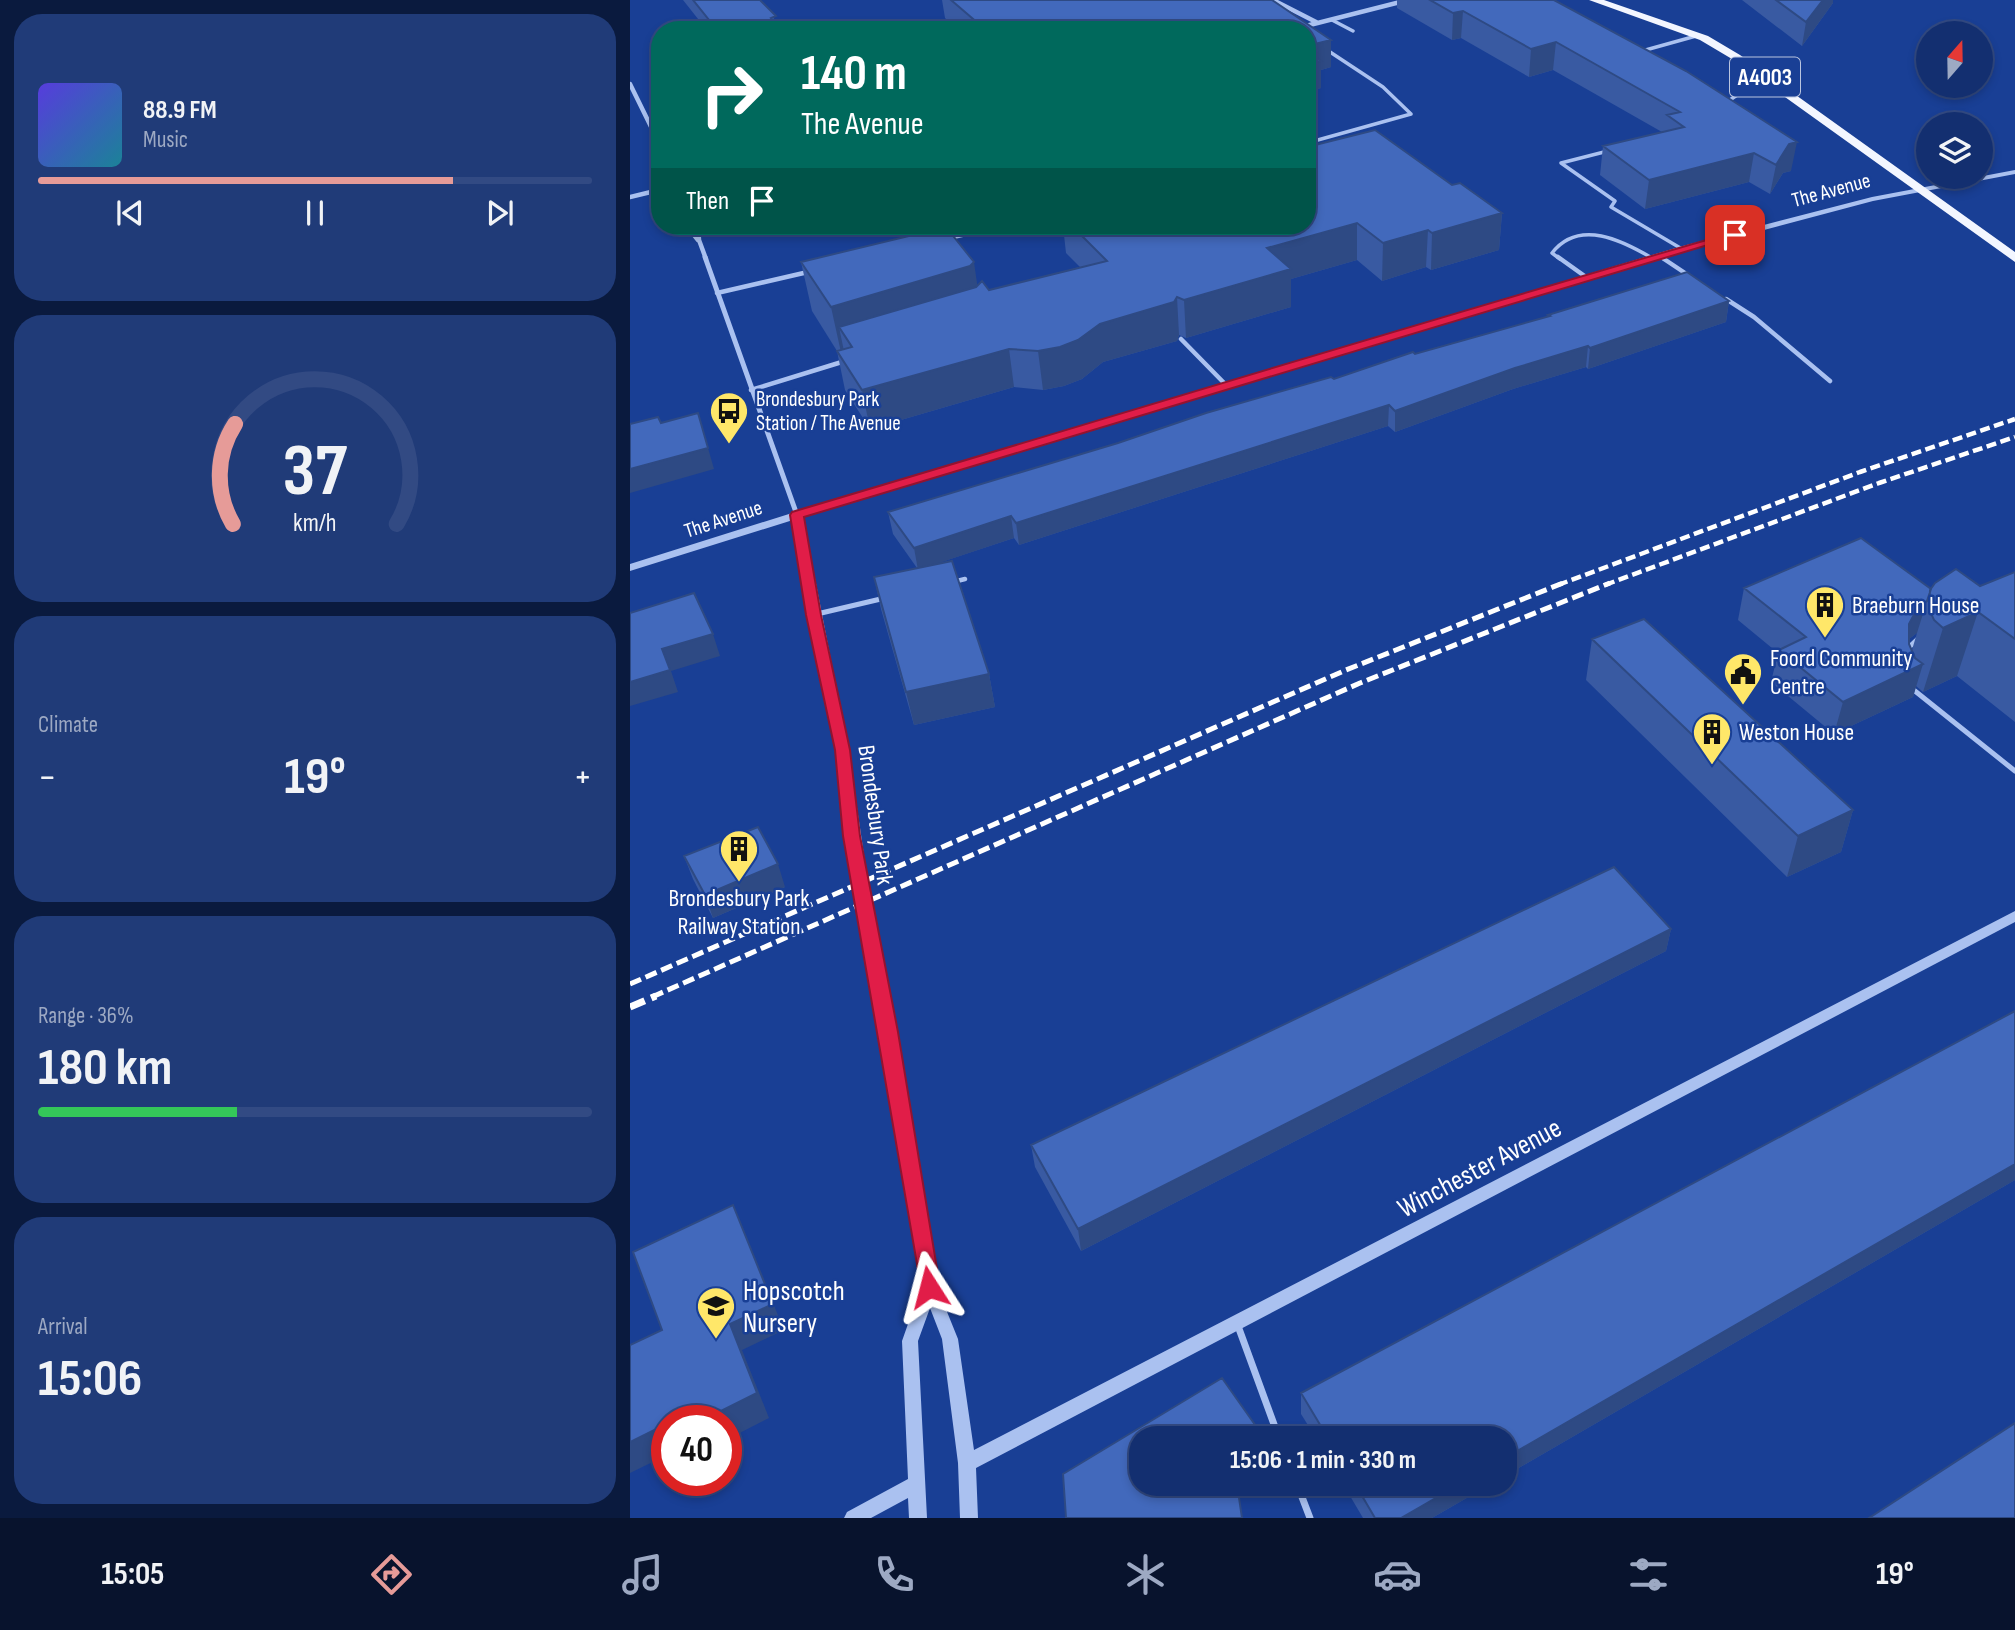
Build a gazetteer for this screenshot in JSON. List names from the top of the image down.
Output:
{
  "streets": {
    "main road": ["A4003"],
    "street": ["The Avenue", "Brondesbury Park", "Winchester Avenue"]
  },
  "crossings": [
    ["A4003", "The Avenue"],
    ["The Avenue", "Brondesbury Park"],
    ["Brondesbury Park", "Winchester Avenue"]
  ],
  "places": {
    "bus stop": ["Brondesbury Park Station / The Avenue"],
    "building": ["Braeburn House", "Weston House", "Brondesbury Park Railway Station"],
    "public building": ["Foord Community Centre"],
    "school or university": ["Hopscotch Nursery"]
  },
  "north": "top",
  "page": {
    "turn": ["140 m", "The Avenue"],
    "song": ["88.9 FM", "Music"],
    "then": "Then",
    "tile": [
      "Climate",
      ["Range · 36%", "180 km"],
      ["Arrival", "15:06"]
    ],
    "heat": ["−", "19°", "+"],
    "limit": "40",
    "trip": "15:06 · 1 min · 330 m",
    "tabs": ["15:05", "19°"],
    "gauge": ["37", "km/h"]
  }
}
